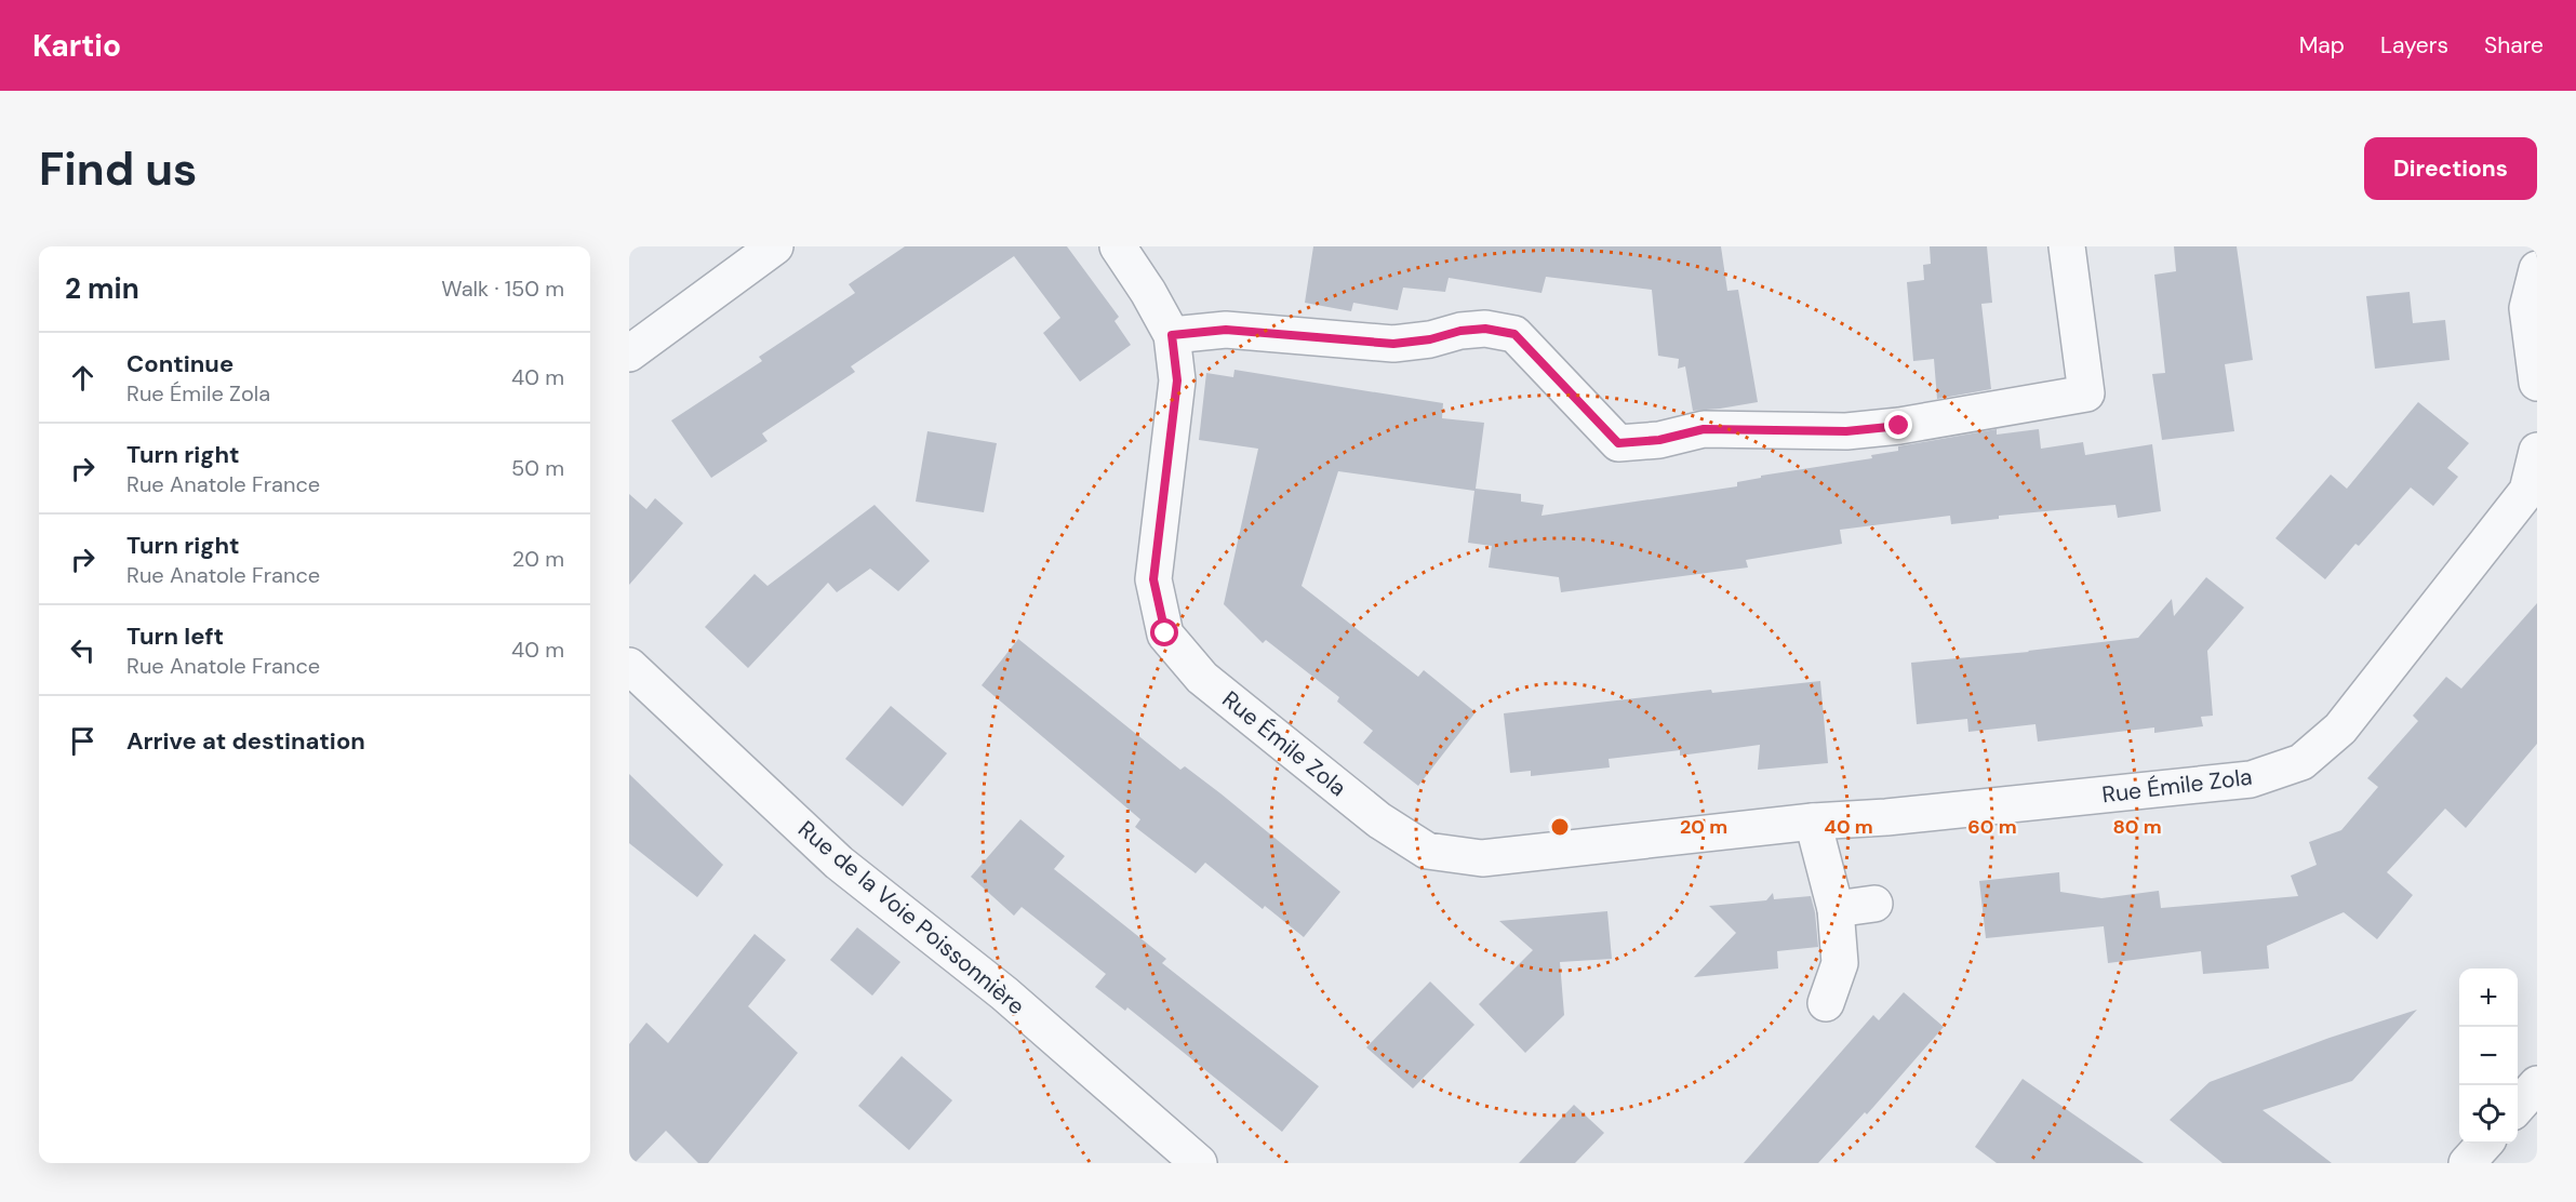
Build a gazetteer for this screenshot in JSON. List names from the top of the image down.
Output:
{
  "streets": {
    "street": ["Rue Émile Zola", "Rue de la Voie Poissonnière"]
  },
  "page": {
    "header": "Kartio",
    "nav": ["Map", "Layers", "Share"],
    "buttons": "Directions",
    "title": "Find us",
    "heading": ["2 min", "Walk · 150 m"],
    "list": [
      ["Continue", "Rue Émile Zola", "40 m"],
      ["Turn right", "Rue Anatole France", "50 m"],
      ["Turn right", "Rue Anatole France", "20 m"],
      ["Turn left", "Rue Anatole France", "40 m"],
      "Arrive at destination"
    ],
    "map_buttons": ["+", "−"]
  },
  "rings": [
    "20 m",
    "40 m",
    "60 m",
    "80 m"
  ]
}
